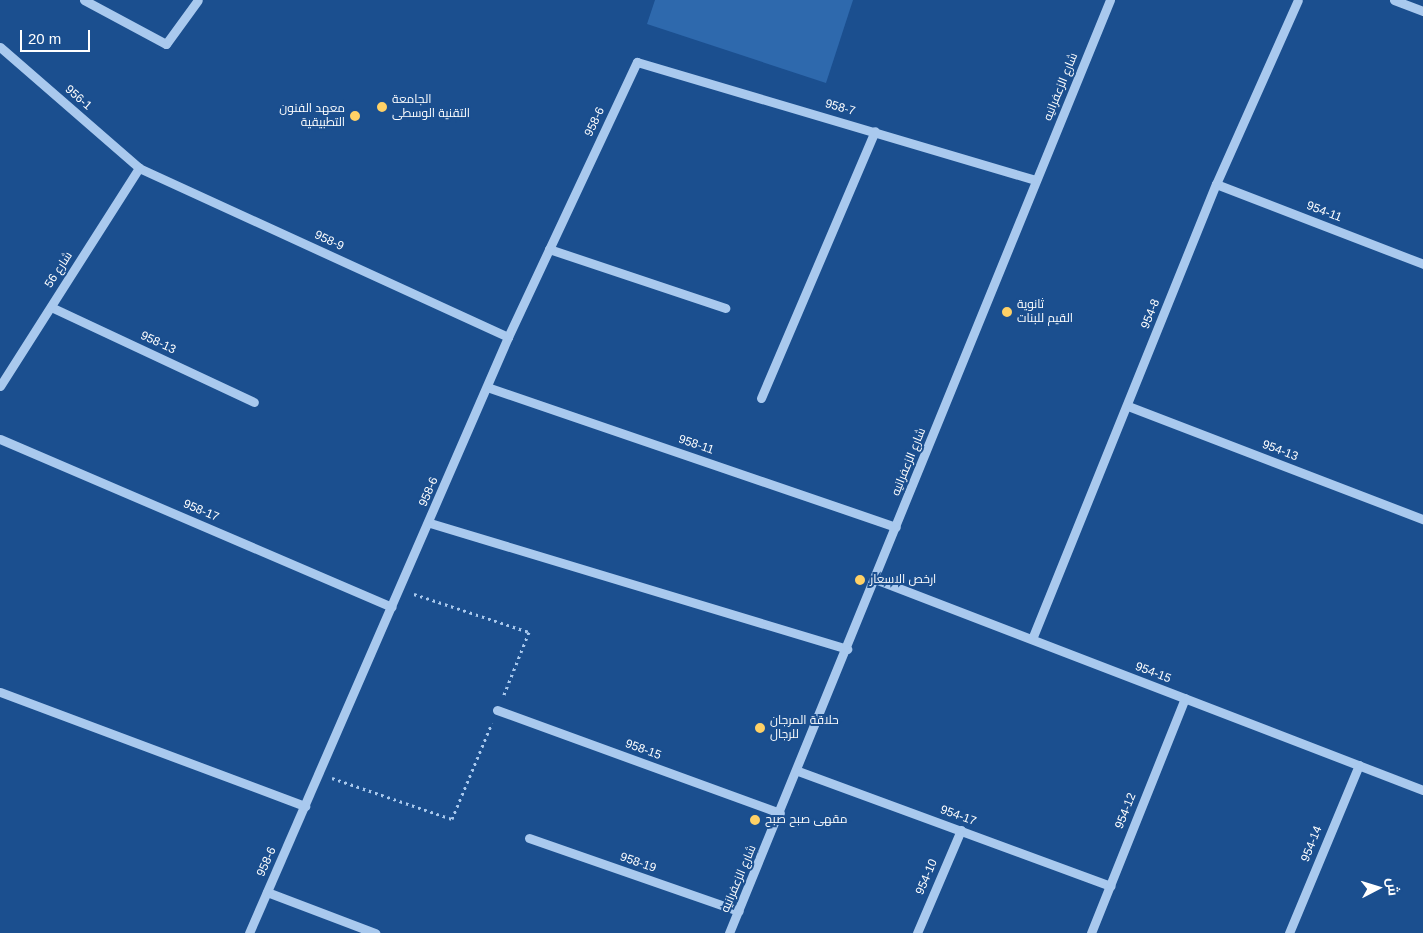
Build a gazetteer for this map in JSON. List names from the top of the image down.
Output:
{
  "streets": {
    "street": [
      "شارع الزعفرانيه",
      "956-1",
      "958-7",
      "958-6",
      "954-11",
      "958-9",
      "شارع 56",
      "954-8",
      "958-13",
      "958-11",
      "954-13",
      "958-17",
      "954-15",
      "958-15",
      "954-12",
      "954-17",
      "954-14",
      "958-19",
      "954-10"
    ]
  },
  "crossings": [
    ["شارع الزعفرانيه", "958-7"],
    ["شارع الزعفرانيه", "958-11"],
    ["شارع الزعفرانيه", "954-15"],
    ["شارع الزعفرانيه", "958-15"],
    ["شارع الزعفرانيه", "954-17"],
    ["شارع الزعفرانيه", "958-19"],
    ["956-1", "958-9"],
    ["956-1", "شارع 56"],
    ["958-7", "958-6"],
    ["958-6", "958-9"],
    ["958-6", "958-11"],
    ["958-6", "958-17"],
    ["954-11", "954-8"],
    ["958-9", "شارع 56"],
    ["شارع 56", "958-13"],
    ["954-8", "954-13"],
    ["954-8", "954-15"],
    ["954-15", "954-12"],
    ["954-15", "954-14"],
    ["954-12", "954-17"],
    ["954-17", "954-10"]
  ],
  "places": [
    "الجامعة التقنية الوسطى",
    "معهد الفنون التطبيقية",
    "ثانوية القيم للبنات",
    "ارخص الاسعار",
    "حلاقة المرجان للرجال",
    "مقهى صبح صبح"
  ],
  "scale_bar": "20 m",
  "north": "right"
}
